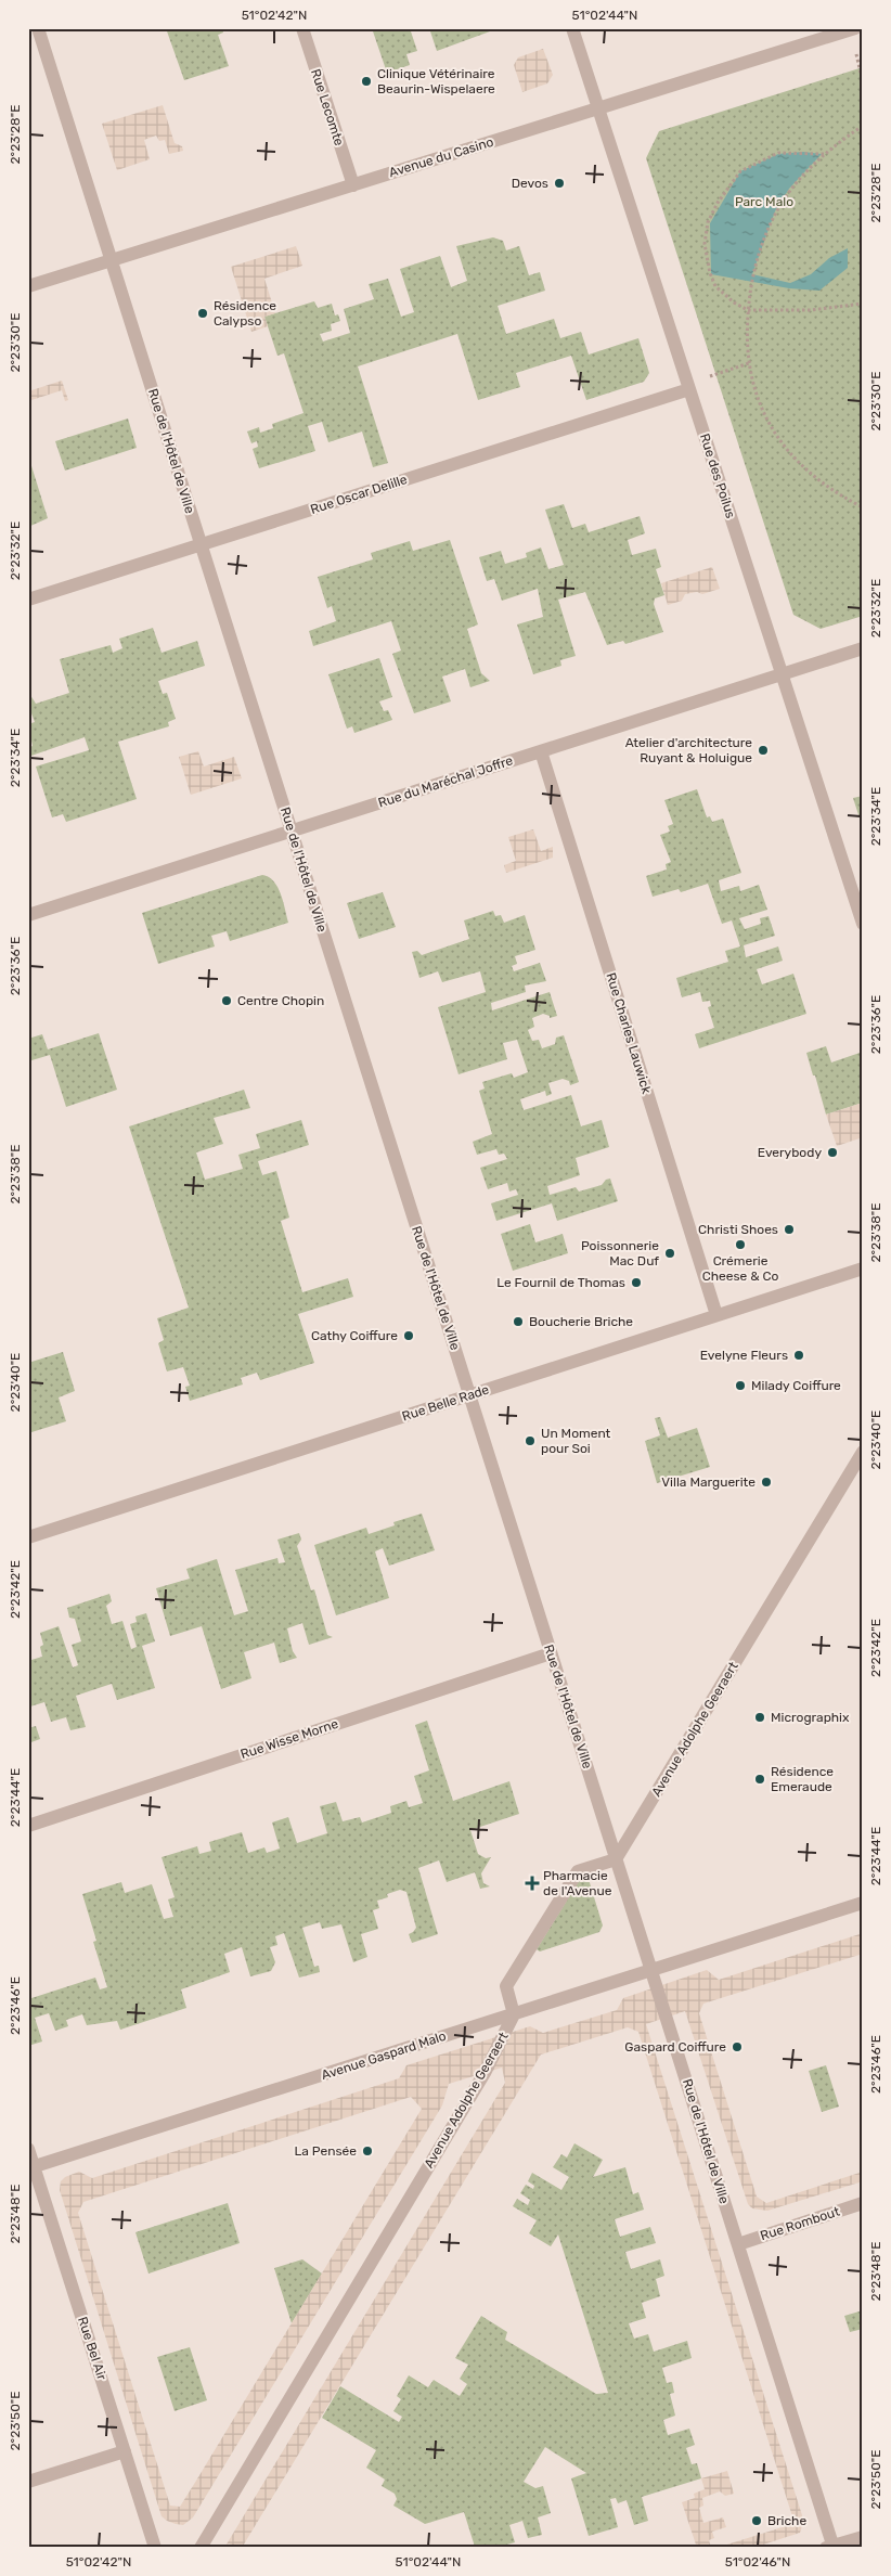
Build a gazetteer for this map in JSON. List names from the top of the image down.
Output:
{
  "streets": {
    "street": [
      "Rue Lecomte",
      "Avenue du Casino",
      "Rue de l'Hôtel de Ville",
      "Rue des Poilus",
      "Rue Oscar Delille",
      "Rue du Maréchal Joffre",
      "Rue Charles Lauwick",
      "Rue Belle Rade",
      "Avenue Adolphe Geeraert",
      "Rue Wisse Morne",
      "Avenue Gaspard Malo",
      "Rue Rombout",
      "Rue Bel Air"
    ]
  },
  "crossings": [
    ["Rue Lecomte", "Avenue du Casino"],
    ["Avenue du Casino", "Rue de l'Hôtel de Ville"],
    ["Avenue du Casino", "Rue des Poilus"],
    ["Rue de l'Hôtel de Ville", "Rue Oscar Delille"],
    ["Rue de l'Hôtel de Ville", "Rue du Maréchal Joffre"],
    ["Rue de l'Hôtel de Ville", "Rue Belle Rade"],
    ["Rue de l'Hôtel de Ville", "Avenue Adolphe Geeraert"],
    ["Rue de l'Hôtel de Ville", "Rue Wisse Morne"],
    ["Rue de l'Hôtel de Ville", "Avenue Gaspard Malo"],
    ["Rue de l'Hôtel de Ville", "Rue Rombout"],
    ["Rue des Poilus", "Rue Oscar Delille"],
    ["Rue des Poilus", "Rue du Maréchal Joffre"],
    ["Rue du Maréchal Joffre", "Rue Charles Lauwick"],
    ["Rue Charles Lauwick", "Rue Belle Rade"],
    ["Avenue Adolphe Geeraert", "Avenue Gaspard Malo"],
    ["Avenue Gaspard Malo", "Rue Bel Air"]
  ],
  "parks": ["Parc Malo"],
  "places": {
    "other": [
      "Clinique Vétérinaire Beaurin-Wispelaere",
      "Devos",
      "Résidence Calypso",
      "Atelier d'architecture Ruyant & Holuigue",
      "Centre Chopin",
      "Everybody",
      "Christi Shoes",
      "Crémerie Cheese & Co",
      "Poissonnerie Mac Duf",
      "Le Fournil de Thomas",
      "Boucherie Briche",
      "Cathy Coiffure",
      "Evelyne Fleurs",
      "Milady Coiffure",
      "Un Moment pour Soi",
      "Villa Marguerite",
      "Micrographix",
      "Résidence Emeraude",
      "Gaspard Coiffure",
      "La Pensée",
      "Briche"
    ],
    "health": ["Pharmacie de l'Avenue"]
  },
  "coordinates": [
    "51°02'42\"N",
    "51°02'44\"N",
    "2°23'28\"E",
    "2°23'30\"E",
    "2°23'32\"E",
    "2°23'34\"E",
    "2°23'36\"E",
    "2°23'38\"E",
    "2°23'40\"E",
    "2°23'42\"E",
    "2°23'44\"E",
    "2°23'46\"E",
    "2°23'48\"E",
    "2°23'50\"E",
    "51°02'46\"N"
  ]
}
